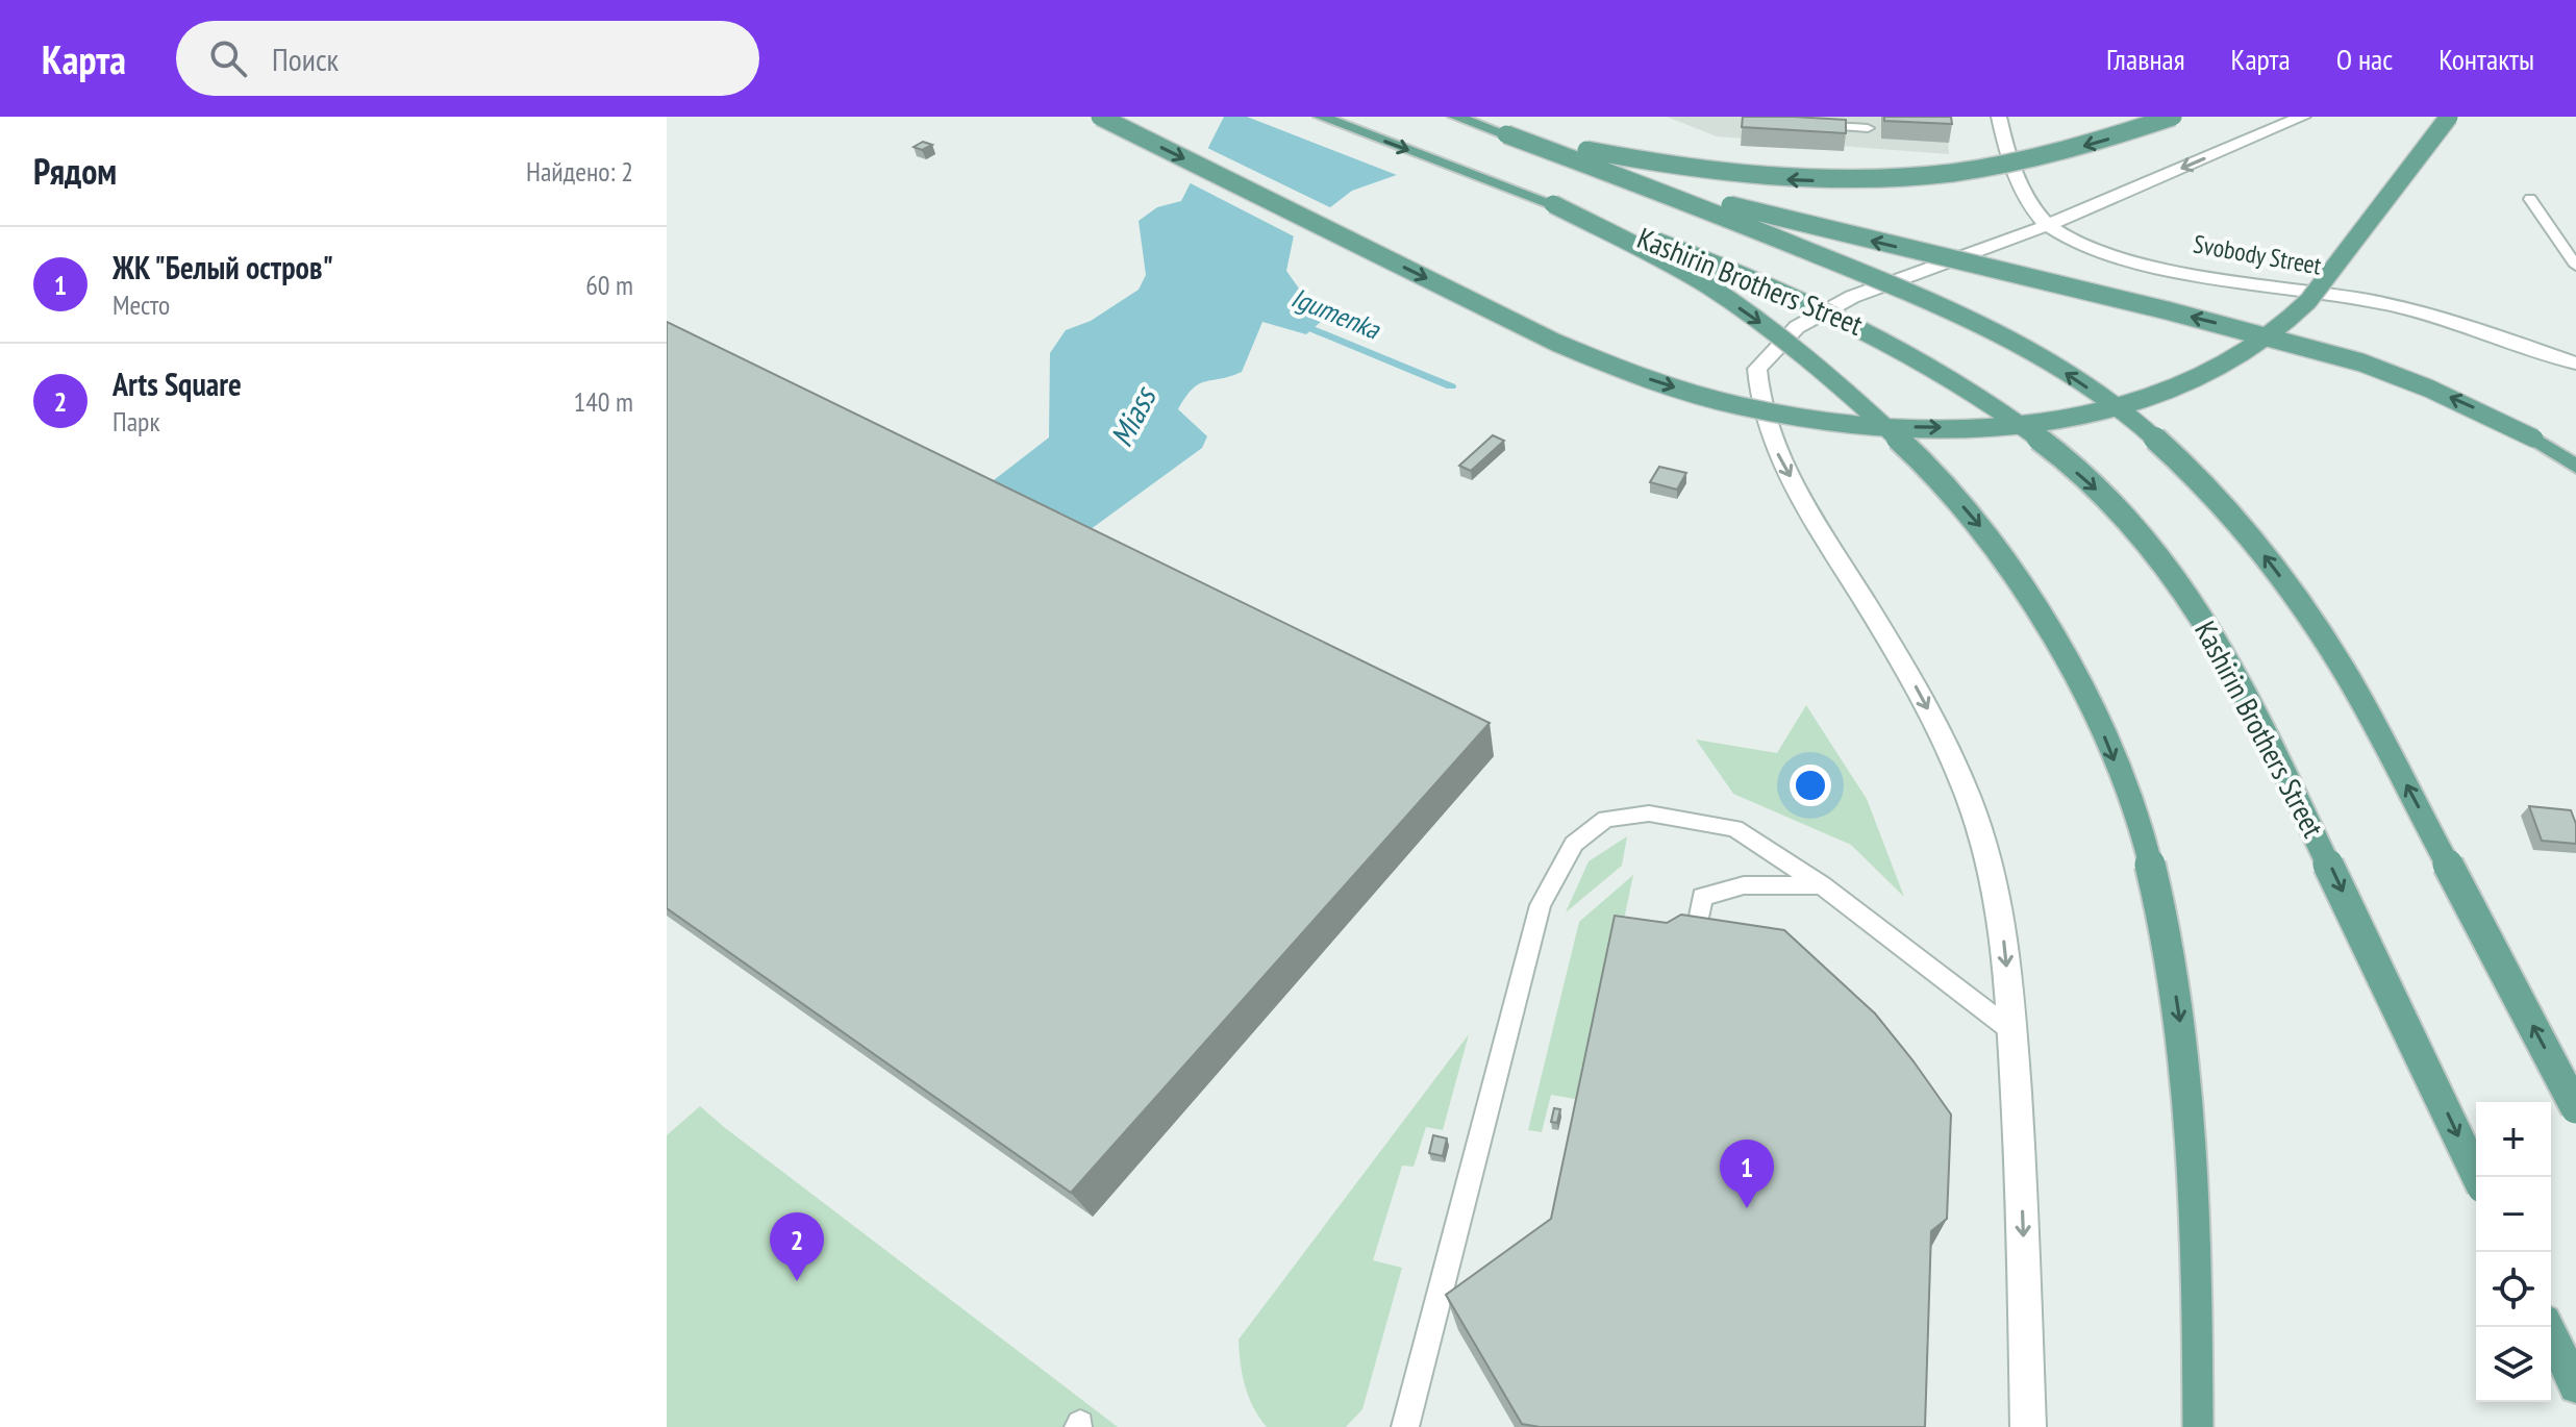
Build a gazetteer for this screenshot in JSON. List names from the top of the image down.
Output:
{
  "streets": {
    "main road": ["Kashirin Brothers Street"],
    "street": ["Svobody Street"]
  },
  "water": ["Igumenka", "Miass"],
  "page": {
    "header": "Карта",
    "search": "Поиск",
    "nav": [
      "Главная",
      "Карта",
      "О нас",
      "Контакты"
    ],
    "heading": ["Рядом", "Найдено: 2"],
    "list": [
      {
        "mark": "1",
        "name": "ЖК \"Белый остров\"",
        "note": "Место",
        "value": "60 m"
      },
      {
        "mark": "2",
        "name": "Arts Square",
        "note": "Парк",
        "value": "140 m"
      }
    ],
    "map_buttons": ["+", "−"],
    "pins": ["1", "2"]
  }
}
